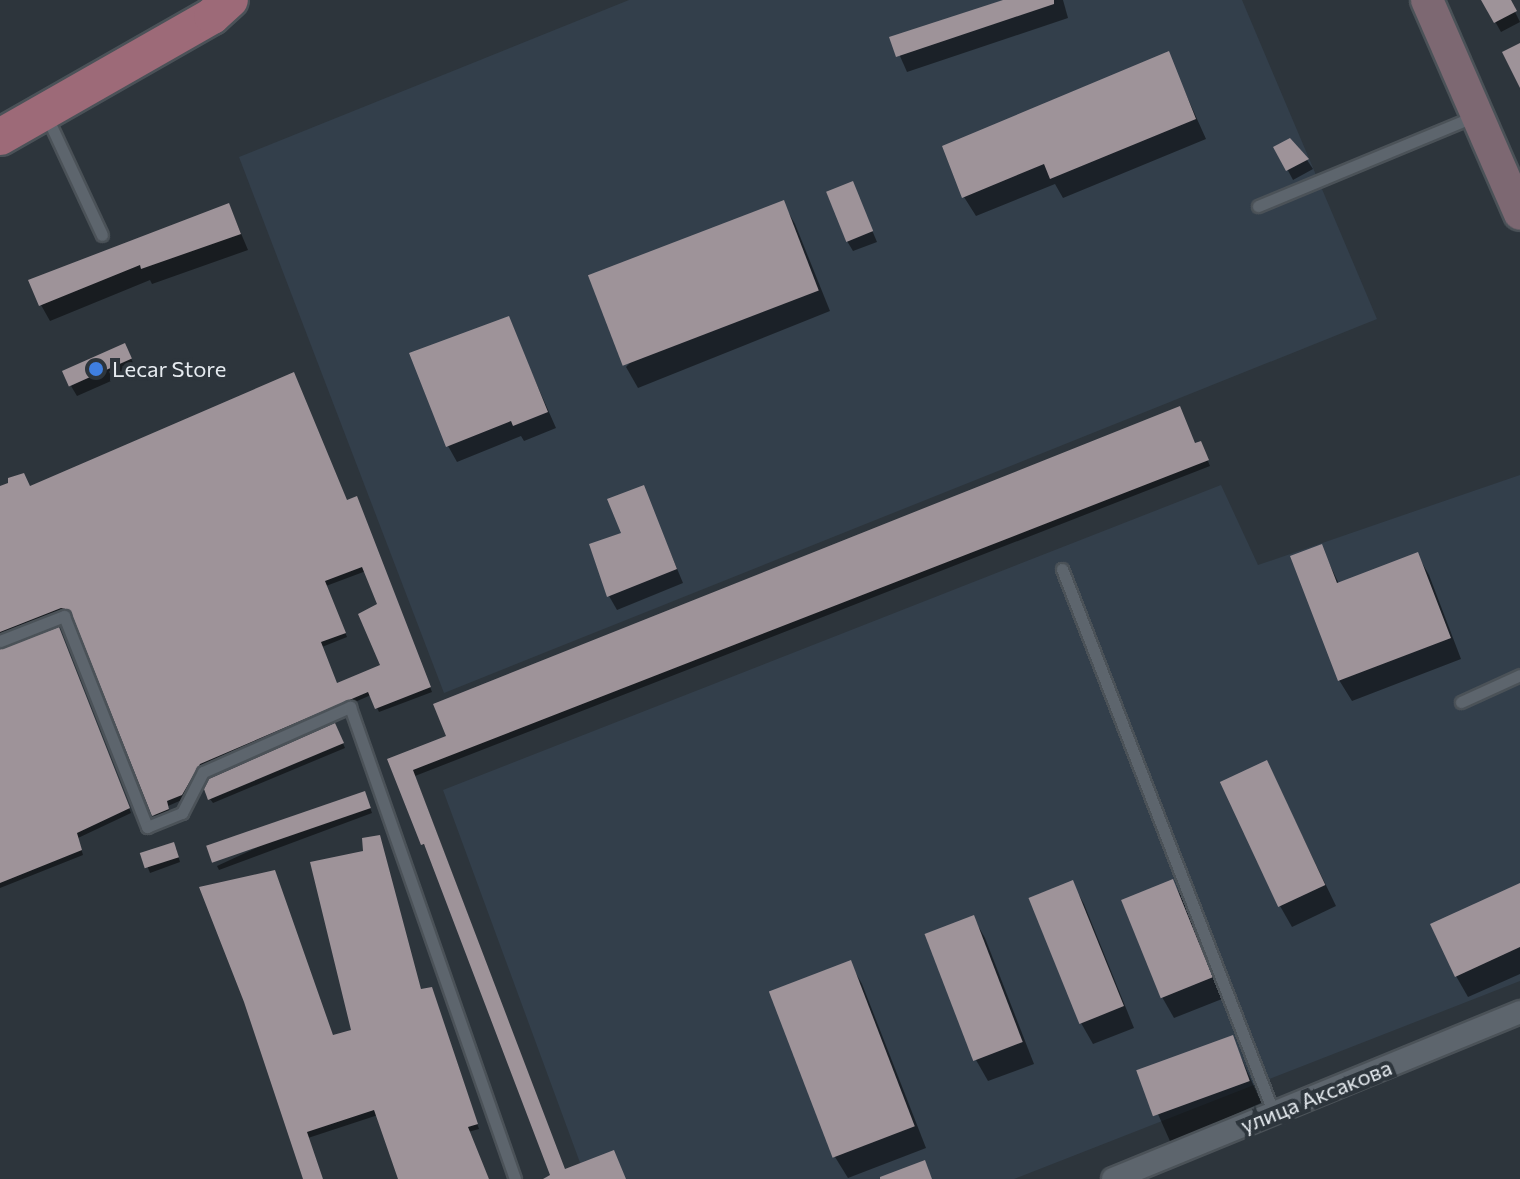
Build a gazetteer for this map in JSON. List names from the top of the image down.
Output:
{
  "streets": {
    "street": ["улица Аксакова"]
  },
  "places": ["Lecar Store"]
}
